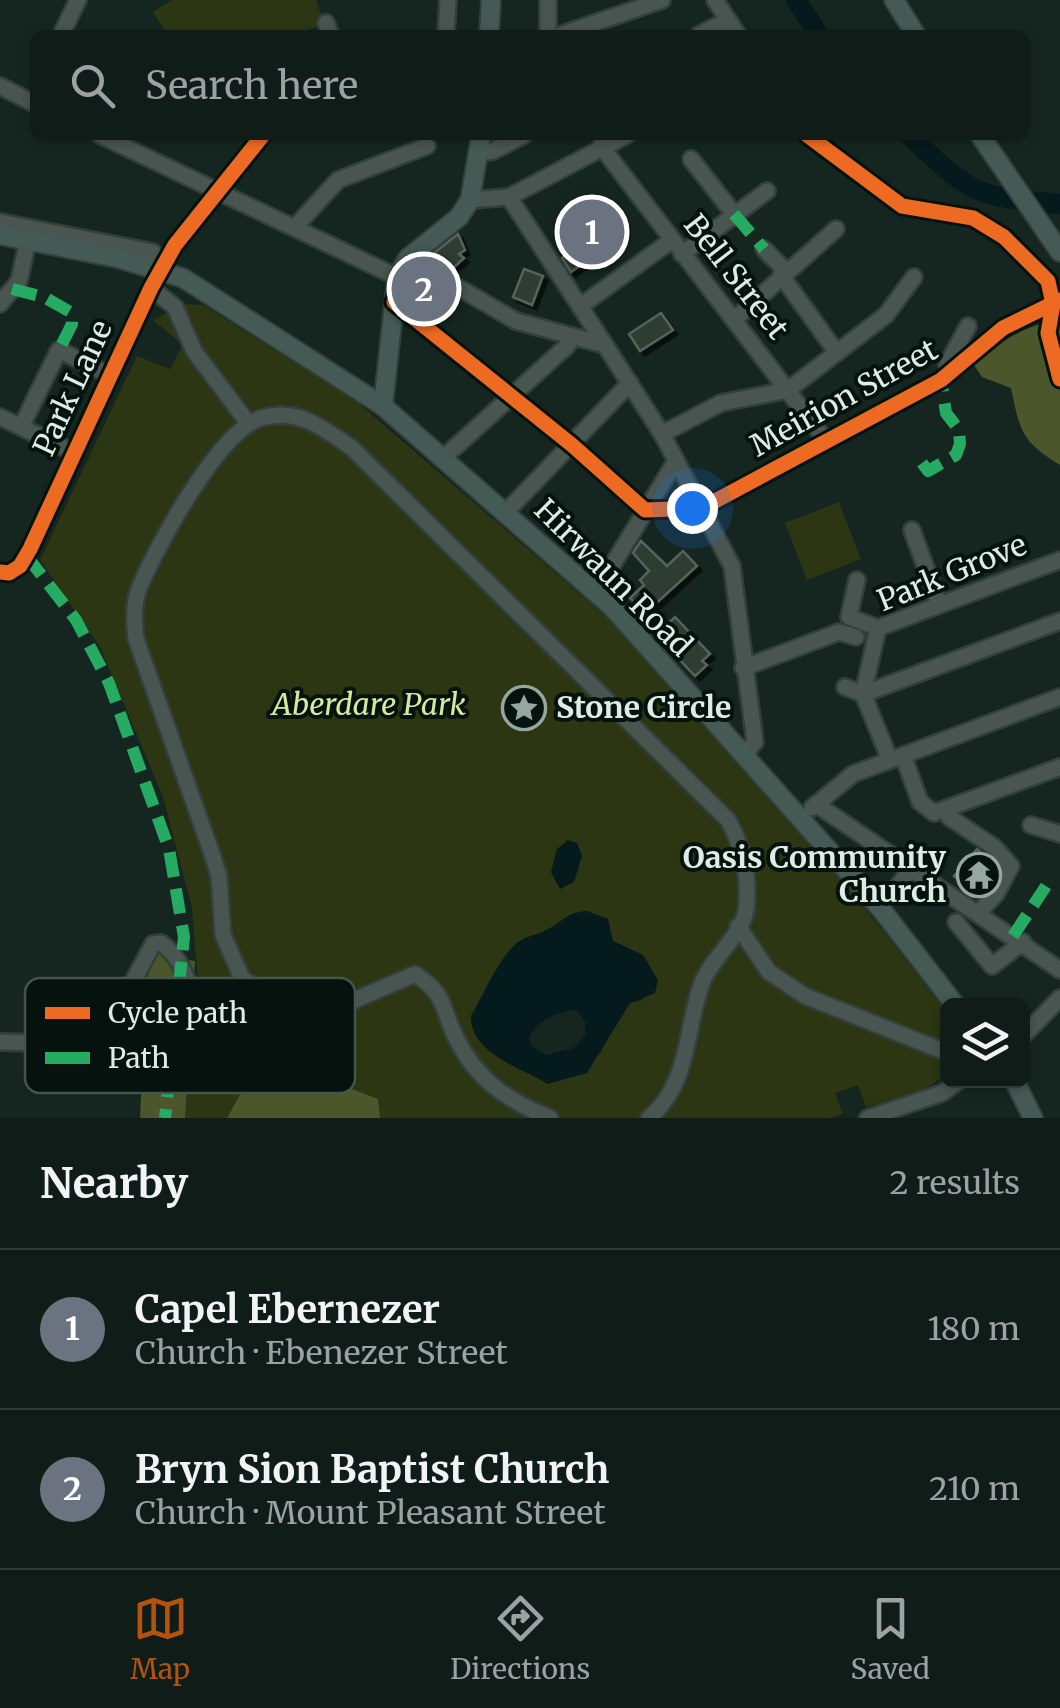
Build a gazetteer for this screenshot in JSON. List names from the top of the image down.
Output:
{
  "streets": {
    "main road": ["Hirwaun Road"],
    "street": [
      "Bell Street",
      "Park Lane",
      "Meirion Street",
      "Park Grove"
    ]
  },
  "crossings": [
    ["Bell Street", "Meirion Street"],
    ["Park Lane", "Hirwaun Road"]
  ],
  "parks": ["Aberdare Park"],
  "places": {
    "place": ["Stone Circle"],
    "temple": ["Oasis Community Church"]
  },
  "legend": ["Cycle path", "Path"],
  "page": {
    "search": "Search here",
    "pins": ["1", "2"],
    "heading": ["Nearby", "2 results"],
    "list": [
      {
        "mark": "1",
        "name": "Capel Ebernezer",
        "note": "Church · Ebenezer Street",
        "value": "180 m"
      },
      {
        "mark": "2",
        "name": "Bryn Sion Baptist Church",
        "note": "Church · Mount Pleasant Street",
        "value": "210 m"
      }
    ],
    "nav": ["Map", "Directions", "Saved"]
  }
}
